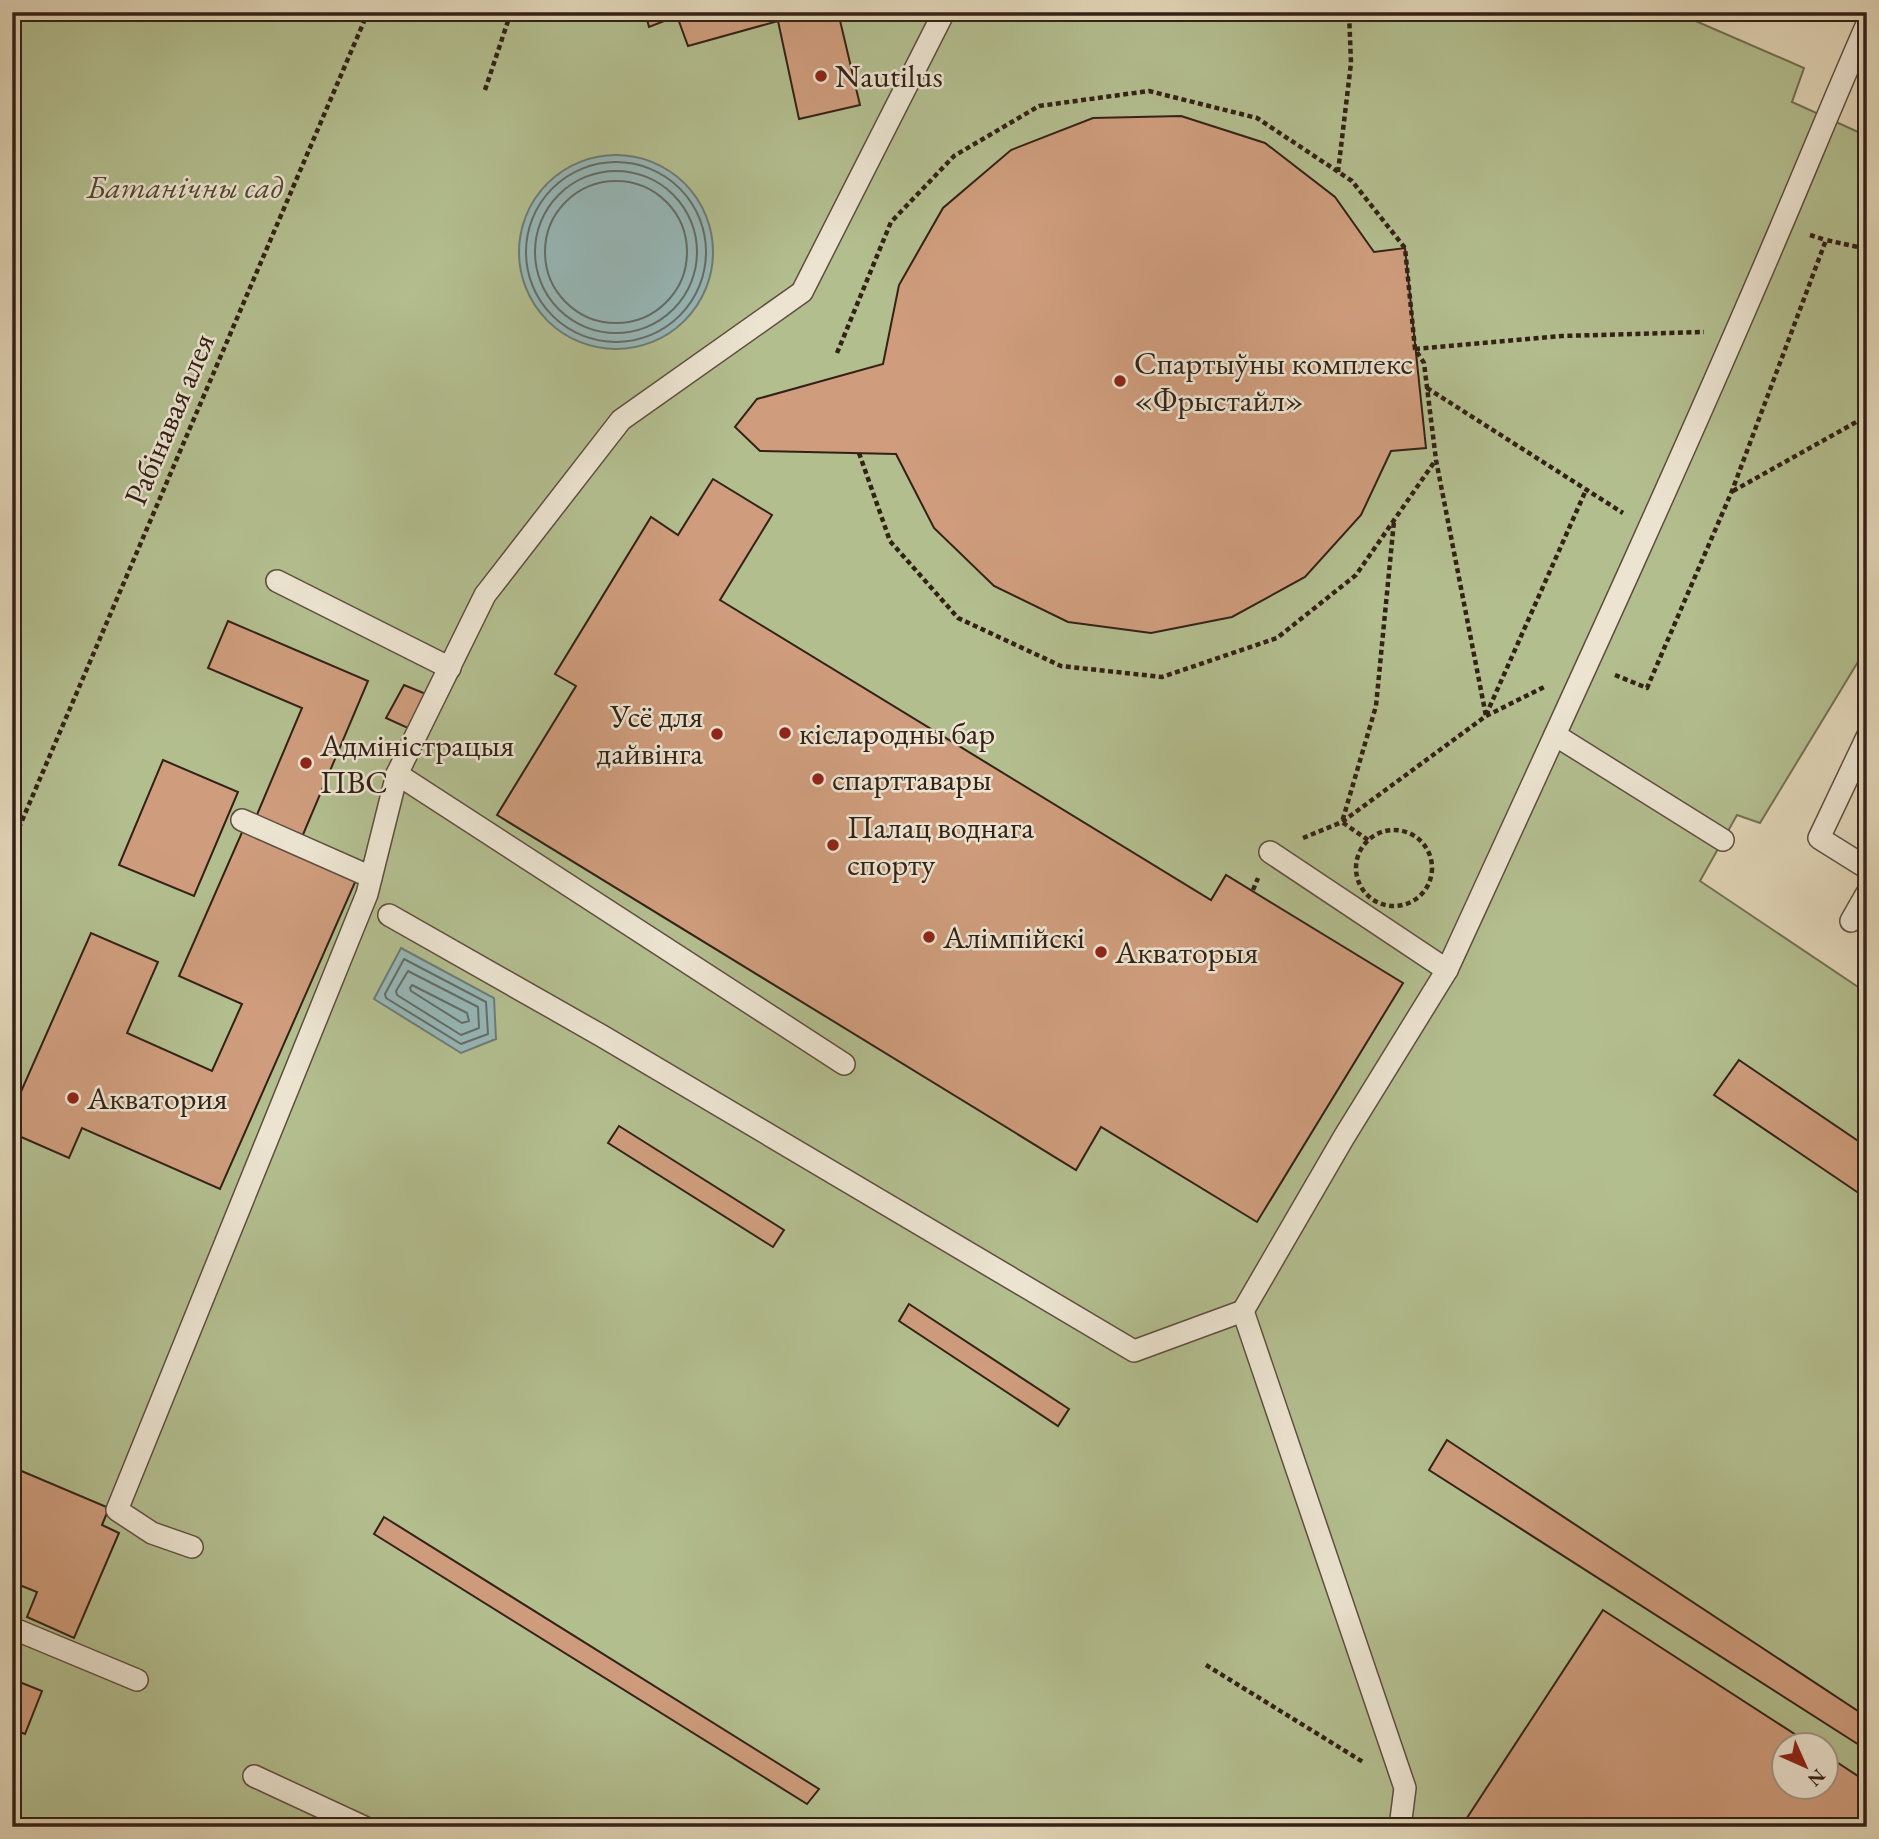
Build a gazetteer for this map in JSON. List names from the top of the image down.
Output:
{
  "streets": {
    "path": ["Рабінавая алея"]
  },
  "parks": ["Батанічны сад"],
  "places": [
    "Nautilus",
    "Спартыўны комплекс «Фрыстайл»",
    "кіслародны бар",
    "Усё для дайвінга",
    "Адміністрацыя ПВС",
    "спарттавары",
    "Палац воднага спорту",
    "Алімпійскі",
    "Акваторыя",
    "Акватория"
  ],
  "north": "bottom right"
}
